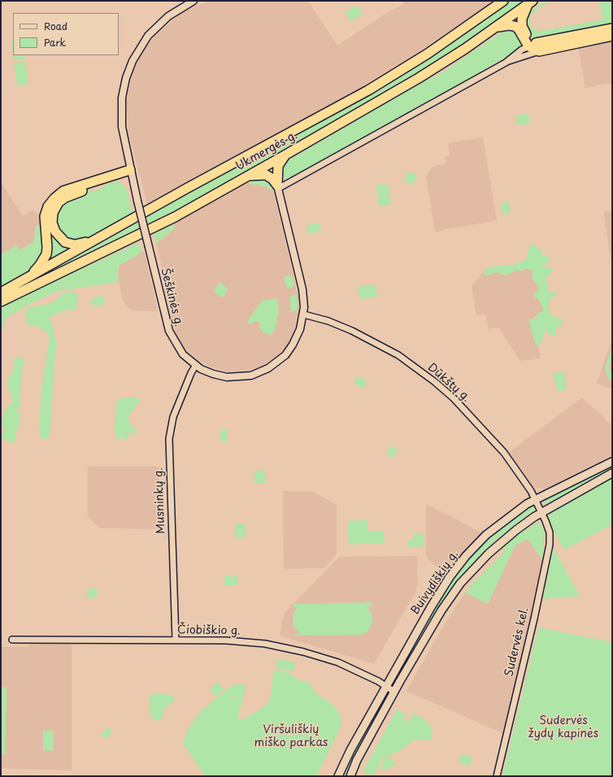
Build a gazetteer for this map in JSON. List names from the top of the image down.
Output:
{
  "streets": {
    "highway": ["Ukmergės g."],
    "main road": ["Buivydiškių g."],
    "street": [
      "Šeškinės g.",
      "Dūkštų g.",
      "Musninkų g.",
      "Čiobiškio g.",
      "Sudervės kel."
    ]
  },
  "crossings": [
    ["Šeškinės g.", "Dūkštų g."],
    ["Šeškinės g.", "Musninkų g."],
    ["Dūkštų g.", "Buivydiškių g."],
    ["Dūkštų g.", "Sudervės kel."],
    ["Musninkų g.", "Čiobiškio g."],
    ["Buivydiškių g.", "Čiobiškio g."],
    ["Buivydiškių g.", "Sudervės kel."]
  ],
  "parks": ["Sudervės žydų kapinės", "Viršuliškių miško parkas"],
  "legend": ["Road", "Park"]
}
